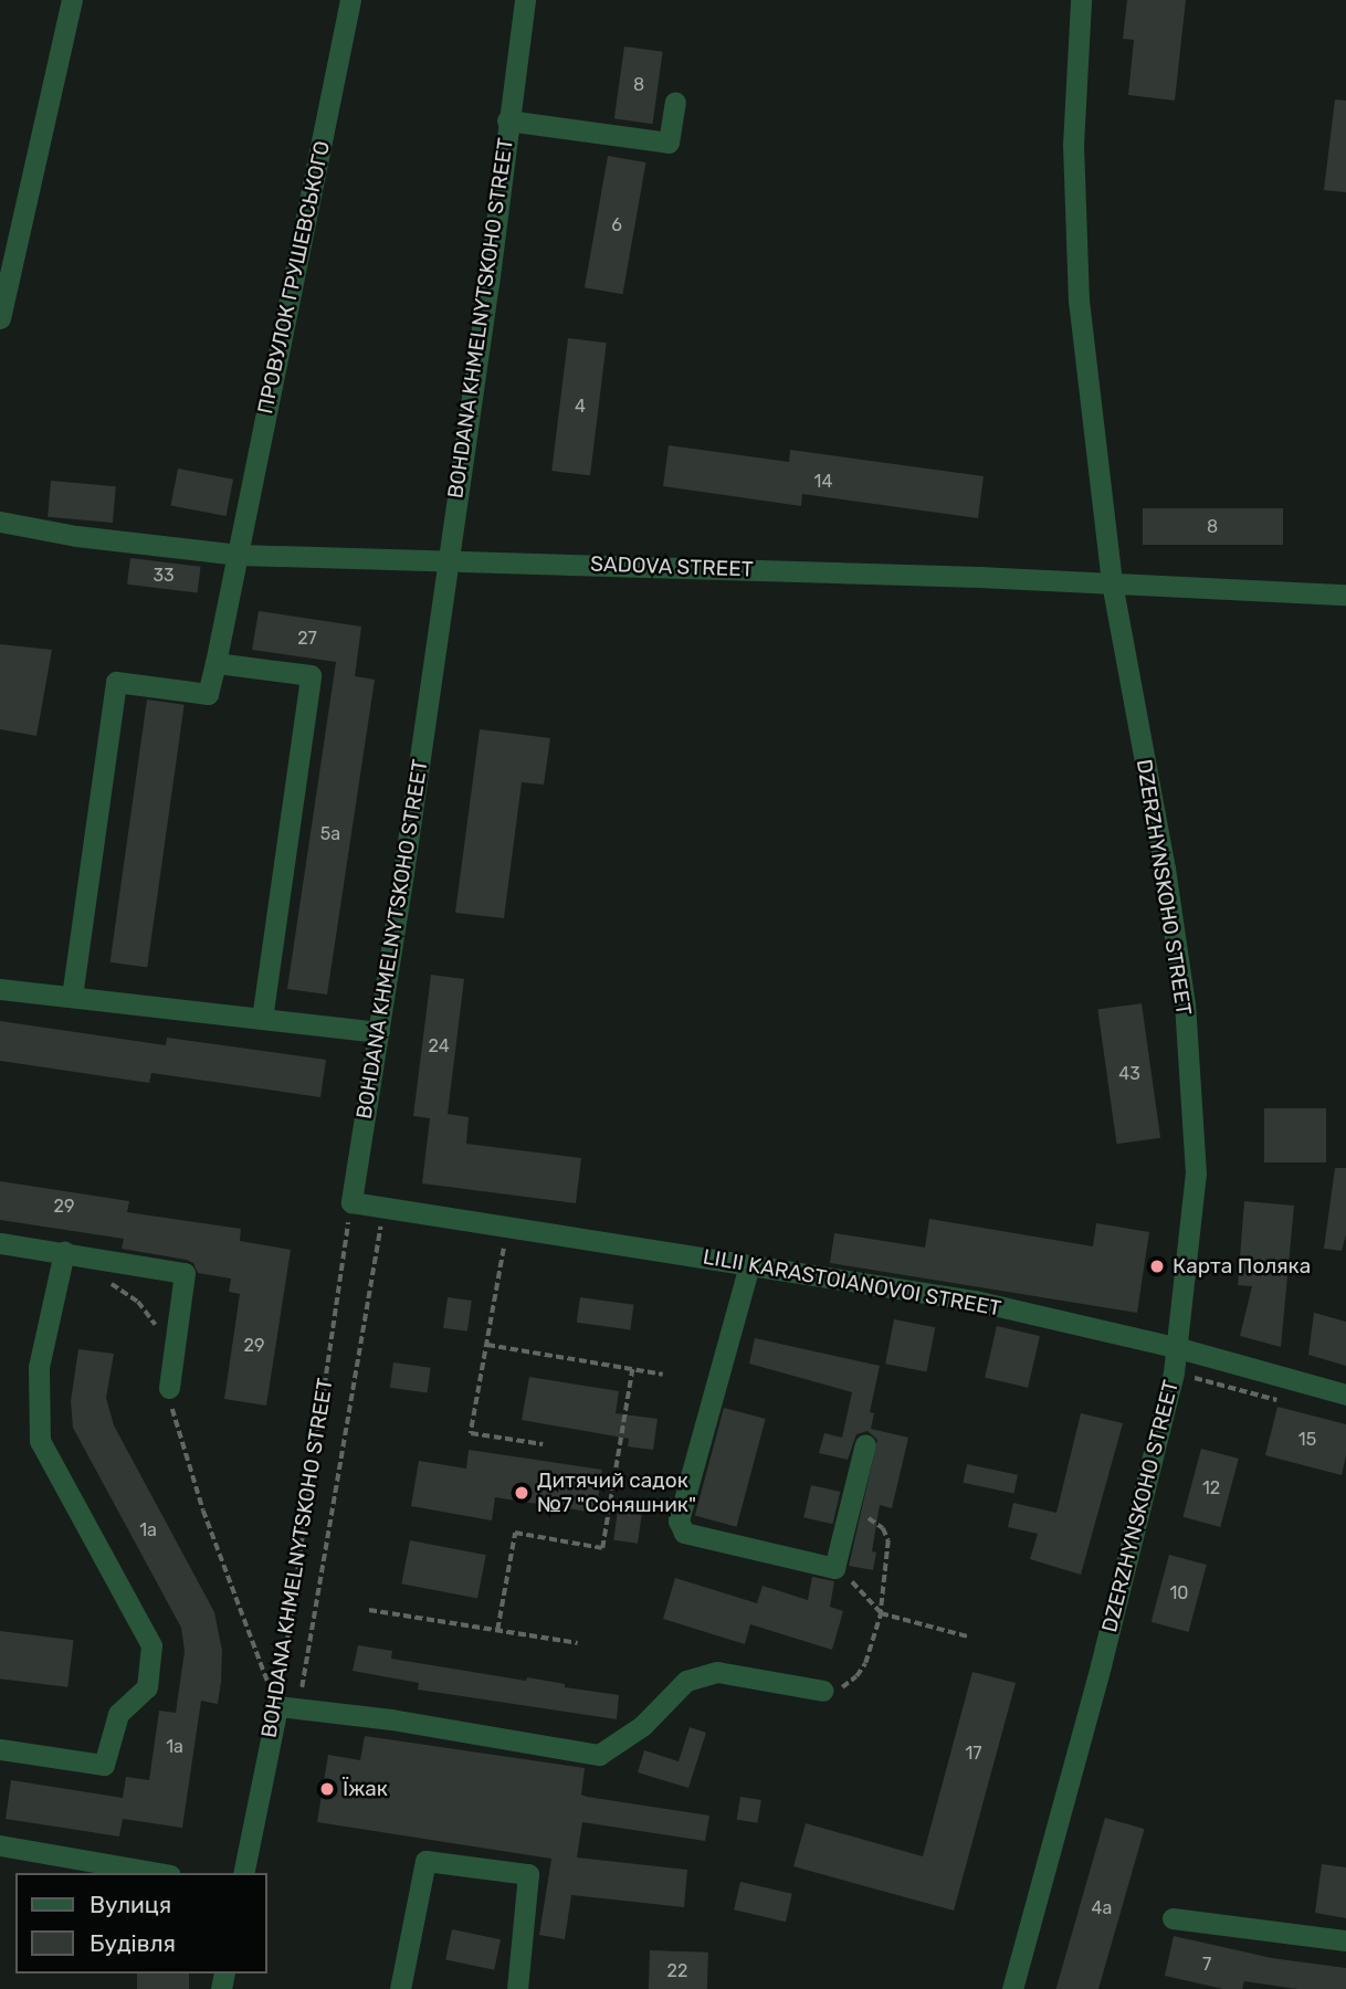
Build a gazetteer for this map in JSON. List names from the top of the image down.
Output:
{
  "streets": {
    "street": [
      "ПРОВУЛОК ГРУШЕВСЬКОГО",
      "BOHDANA KHMELNYTSKOHO STREET",
      "SADOVA STREET",
      "DZERZHYNSKOHO STREET",
      "LILII KARASTOIANOVOI STREET"
    ]
  },
  "crossings": [
    ["ПРОВУЛОК ГРУШЕВСЬКОГО", "SADOVA STREET"],
    ["BOHDANA KHMELNYTSKOHO STREET", "SADOVA STREET"],
    ["BOHDANA KHMELNYTSKOHO STREET", "LILII KARASTOIANOVOI STREET"],
    ["SADOVA STREET", "DZERZHYNSKOHO STREET"],
    ["DZERZHYNSKOHO STREET", "LILII KARASTOIANOVOI STREET"]
  ],
  "places": ["Карта Поляка", "Дитячий садок №7 \"Соняшник\"", "Їжак"],
  "house_numbers": [
    "8",
    "6",
    "4",
    "14",
    "8",
    "33",
    "27",
    "5а",
    "24",
    "43",
    "29",
    "29",
    "15",
    "12",
    "1а",
    "10",
    "1а",
    "17",
    "4а",
    "7",
    "22"
  ],
  "legend": ["Вулиця", "Будівля"]
}
